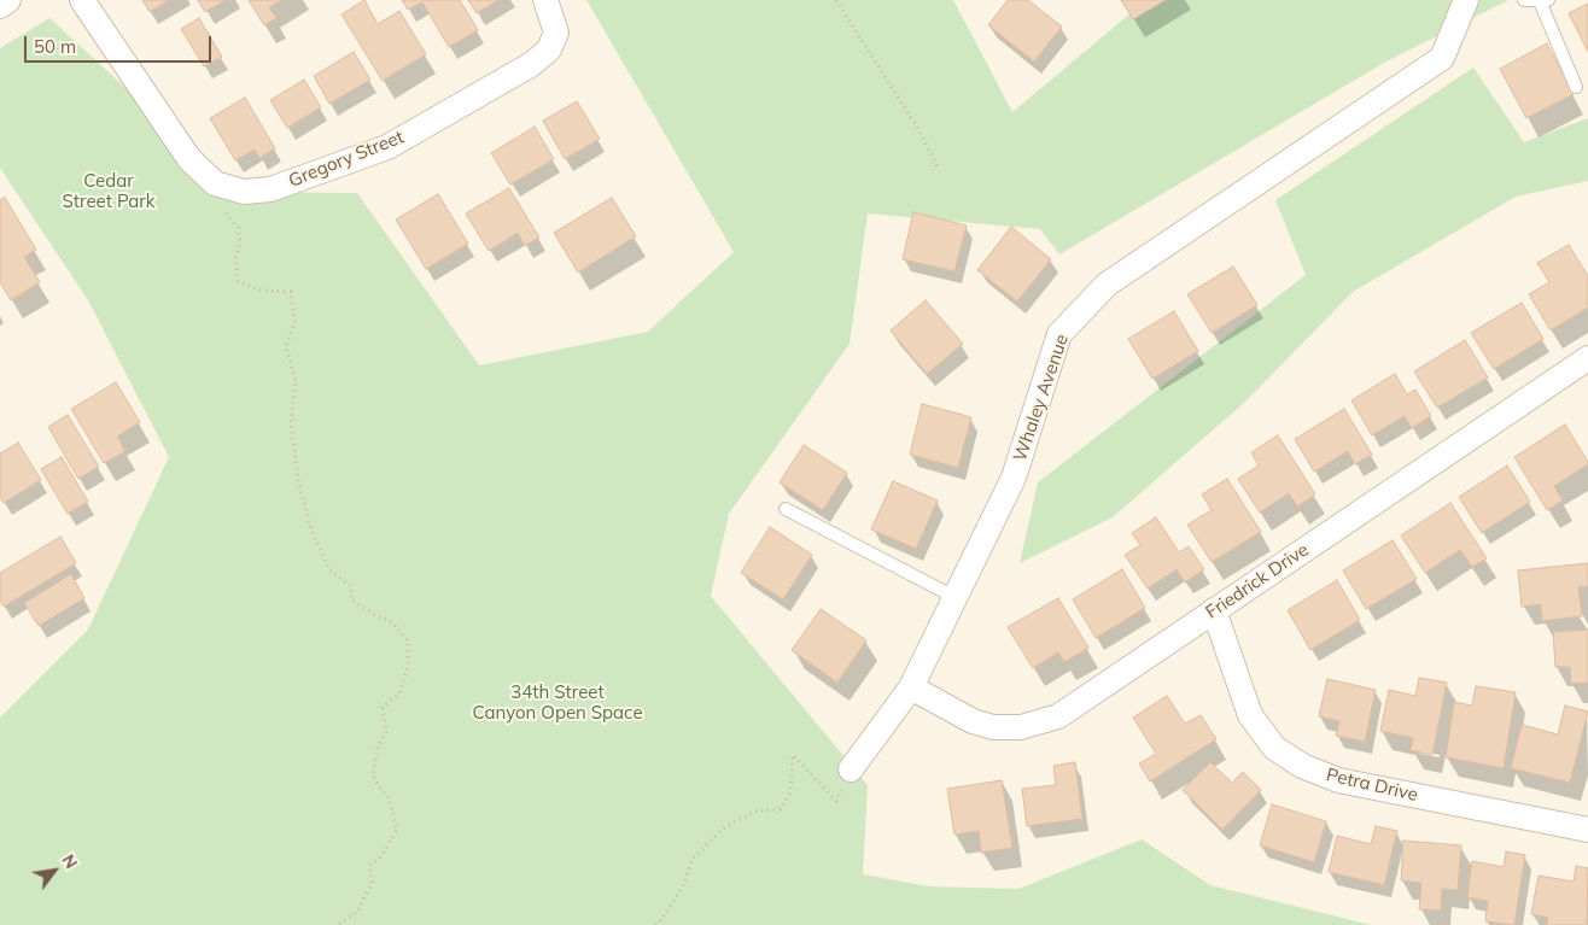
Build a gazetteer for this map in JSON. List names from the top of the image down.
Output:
{
  "streets": {
    "street": [
      "Gregory Street",
      "Whaley Avenue",
      "Friedrick Drive",
      "Petra Drive"
    ]
  },
  "crossings": [
    ["Whaley Avenue", "Friedrick Drive"],
    ["Friedrick Drive", "Petra Drive"]
  ],
  "parks": ["Cedar Street Park", "34th Street Canyon Open Space"],
  "scale_bar": "50 m",
  "north": "top right"
}
